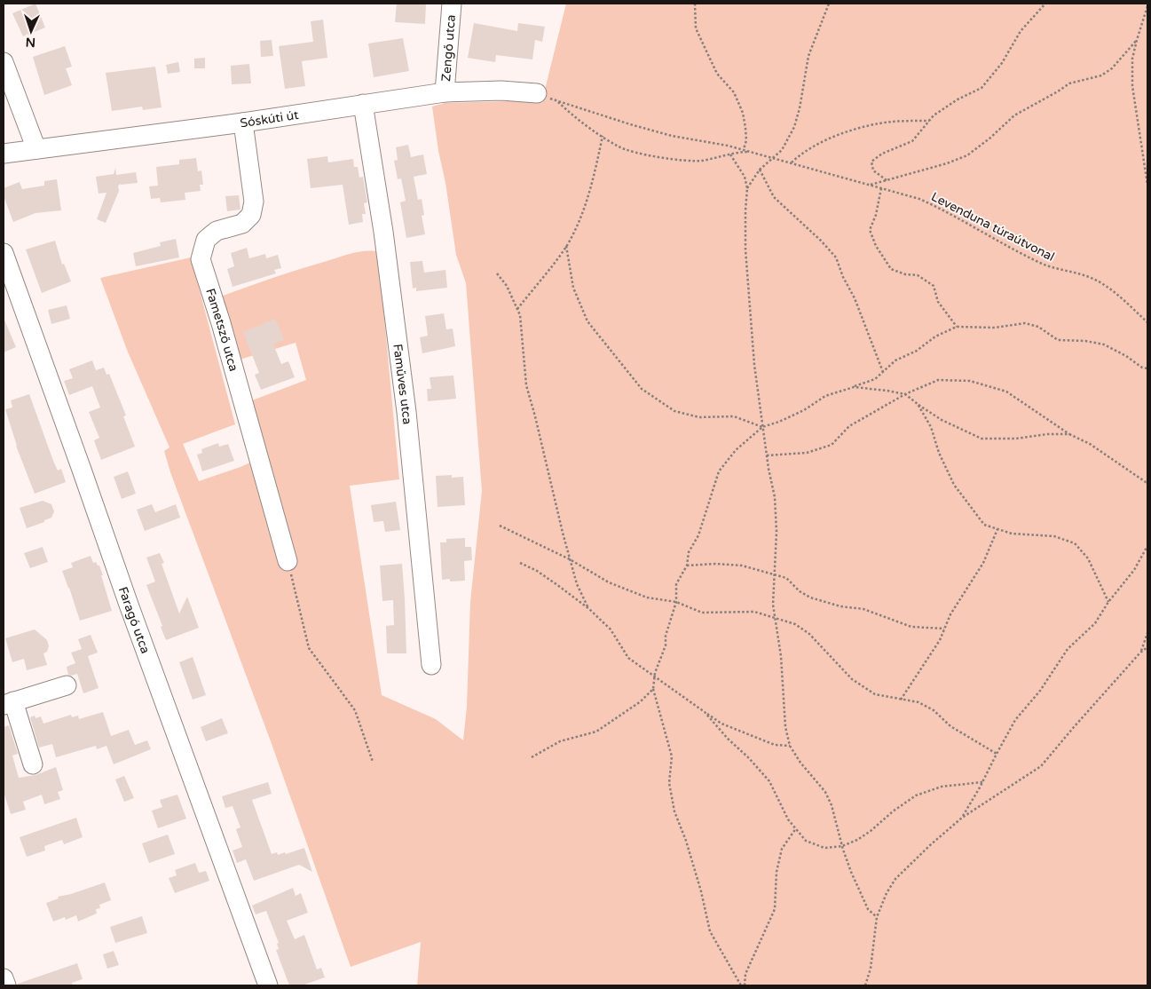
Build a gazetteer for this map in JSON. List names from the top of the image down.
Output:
{
  "streets": {
    "street": [
      "Zengő utca",
      "Sóskúti út",
      "Fametsző utca",
      "Faműves utca",
      "Faragó utca"
    ],
    "path": ["Levenduna túraútvonal"]
  },
  "crossings": [
    ["Zengő utca", "Sóskúti út"],
    ["Sóskúti út", "Levenduna túraútvonal"],
    ["Sóskúti út", "Fametsző utca"],
    ["Sóskúti út", "Faműves utca"]
  ],
  "north": "bottom"
}
